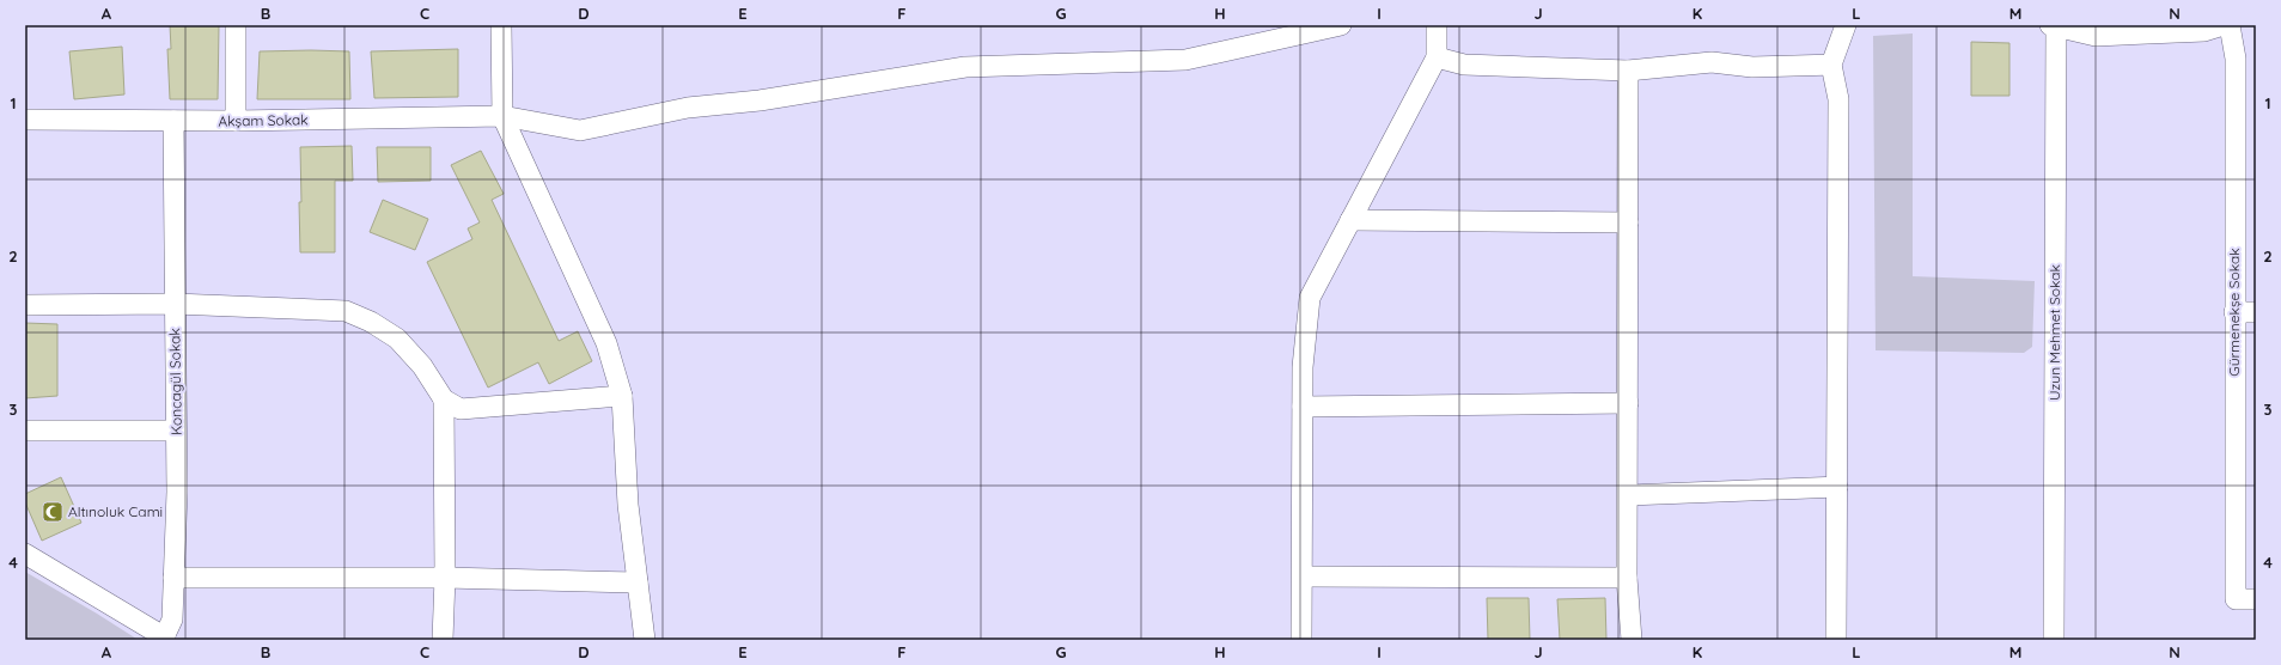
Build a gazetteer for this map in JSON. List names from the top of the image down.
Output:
{
  "streets": {
    "street": [
      "Akşam Sokak",
      "Gürmenekşe Sokak",
      "Uzun Mehmet Sokak",
      "Koncagül Sokak"
    ]
  },
  "crossings": [
    ["Akşam Sokak", "Koncagül Sokak"]
  ],
  "places": {
    "mosque": ["Altınoluk Cami"]
  },
  "grid": {
    "columns": [
      "A",
      "B",
      "C",
      "D",
      "E",
      "F",
      "G",
      "H",
      "I",
      "J",
      "K",
      "L",
      "M",
      "N"
    ],
    "rows": [
      "1",
      "2",
      "3",
      "4"
    ]
  }
}
